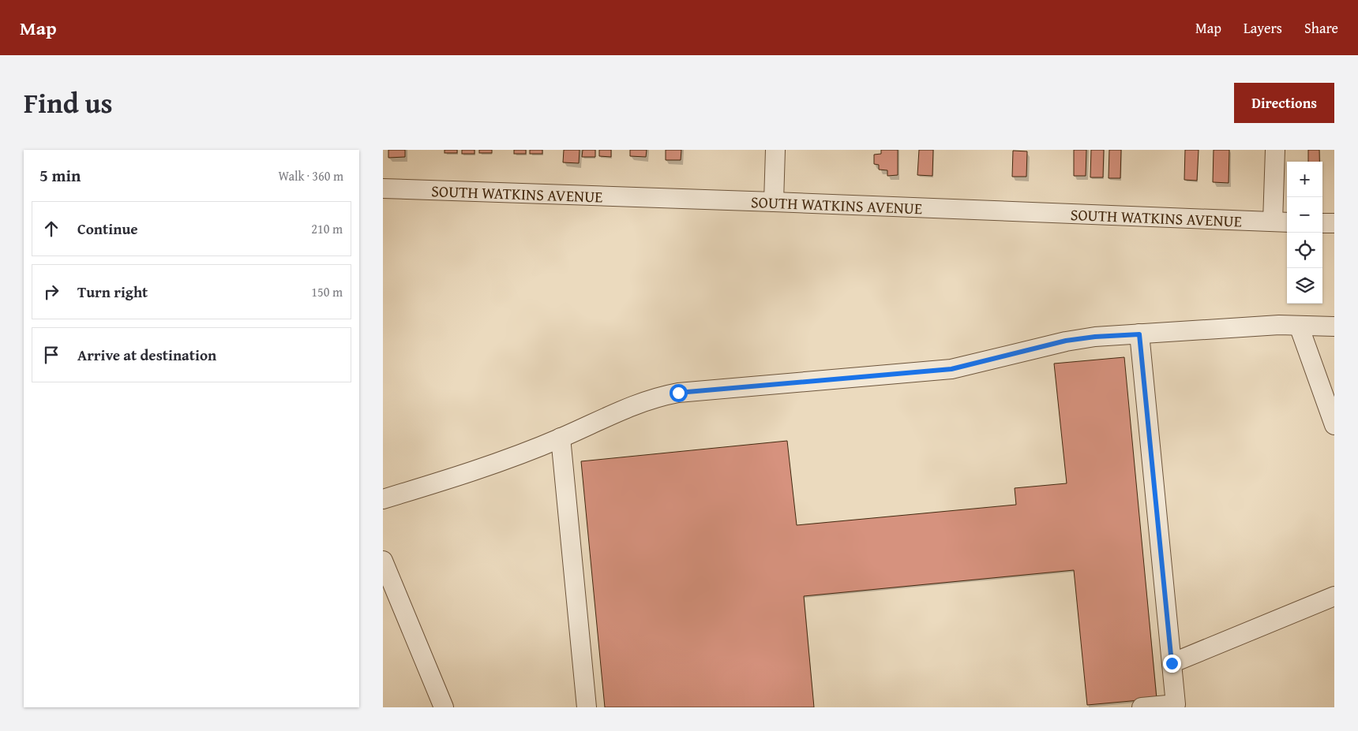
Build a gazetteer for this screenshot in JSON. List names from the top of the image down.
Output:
{
  "streets": {
    "street": ["SOUTH WATKINS AVENUE"]
  },
  "page": {
    "header": "Map",
    "nav": ["Map", "Layers", "Share"],
    "title": "Find us",
    "buttons": "Directions",
    "heading": ["5 min", "Walk · 360 m"],
    "map_buttons": ["+", "−"],
    "list": [
      ["Continue", "210 m"],
      ["Turn right", "150 m"],
      "Arrive at destination"
    ]
  }
}
